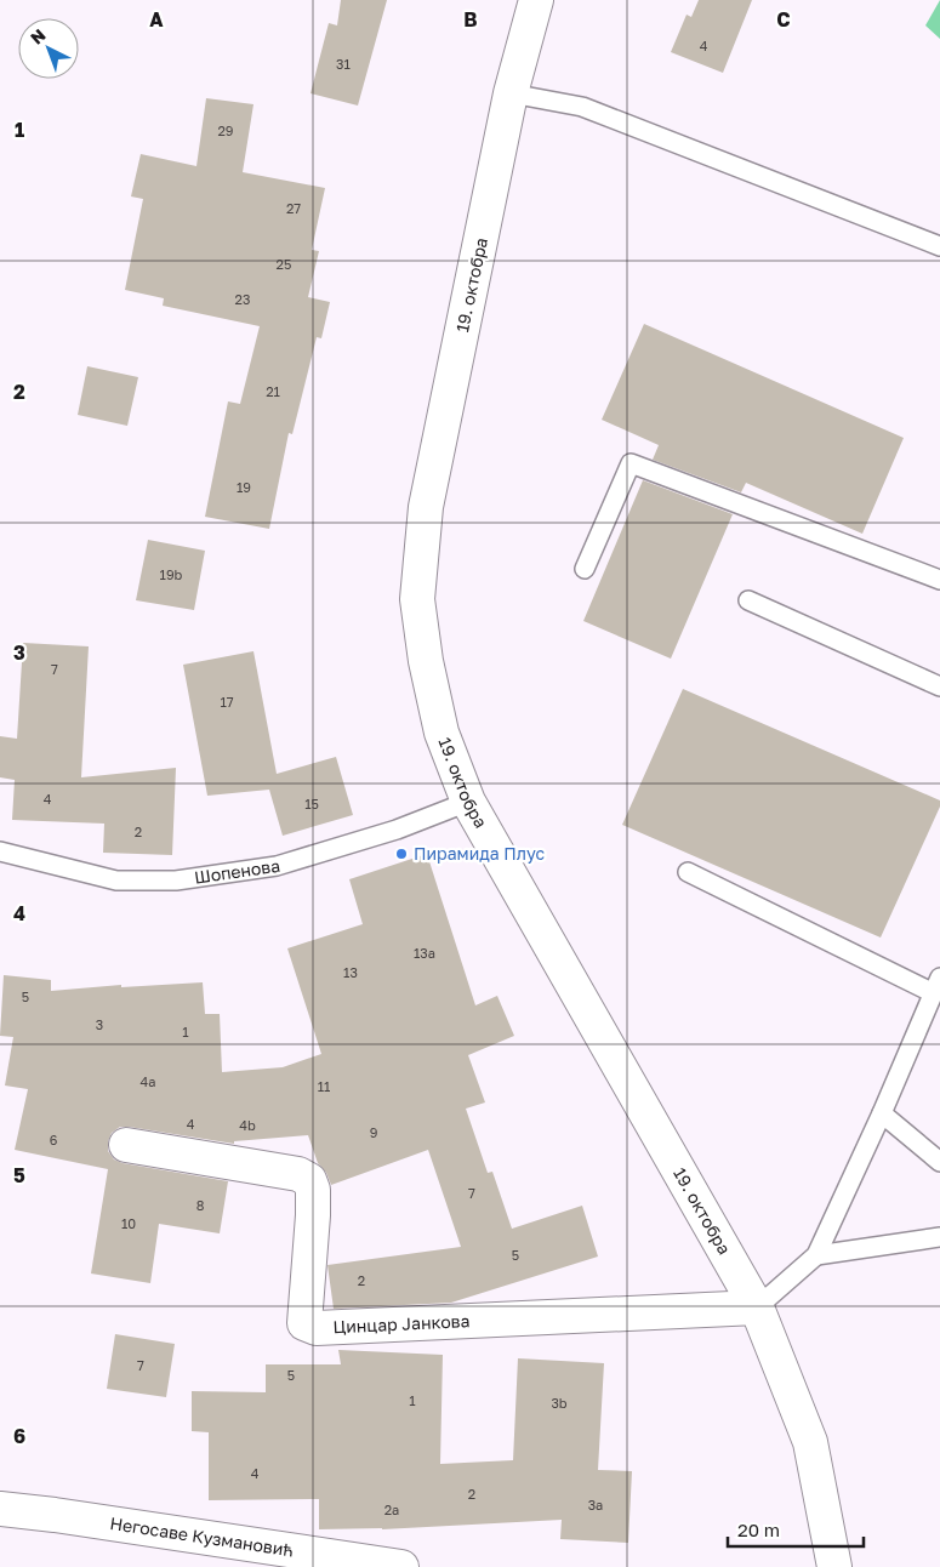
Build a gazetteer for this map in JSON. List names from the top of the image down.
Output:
{
  "streets": {
    "street": ["19. октобра", "Цинцар Јанкова", "Негосаве Кузмановић"],
    "lane": ["Шопенова"]
  },
  "crossings": [
    ["19. октобра", "Шопенова"],
    ["19. октобра", "Цинцар Јанкова"]
  ],
  "places": ["Пирамида Плус"],
  "house_numbers": [
    "4",
    "31",
    "29",
    "27",
    "25",
    "23",
    "21",
    "19",
    "19b",
    "7",
    "17",
    "4",
    "15",
    "2",
    "13a",
    "13",
    "5",
    "3",
    "1",
    "4a",
    "11",
    "4",
    "4b",
    "9",
    "6",
    "7",
    "8",
    "10",
    "5",
    "2",
    "7",
    "5",
    "1",
    "3b",
    "4",
    "2",
    "3a",
    "2a"
  ],
  "scale_bar": "20 m",
  "north": "top left",
  "grid": {
    "columns": ["A", "B", "C"],
    "rows": [
      "1",
      "2",
      "3",
      "4",
      "5",
      "6"
    ]
  }
}
